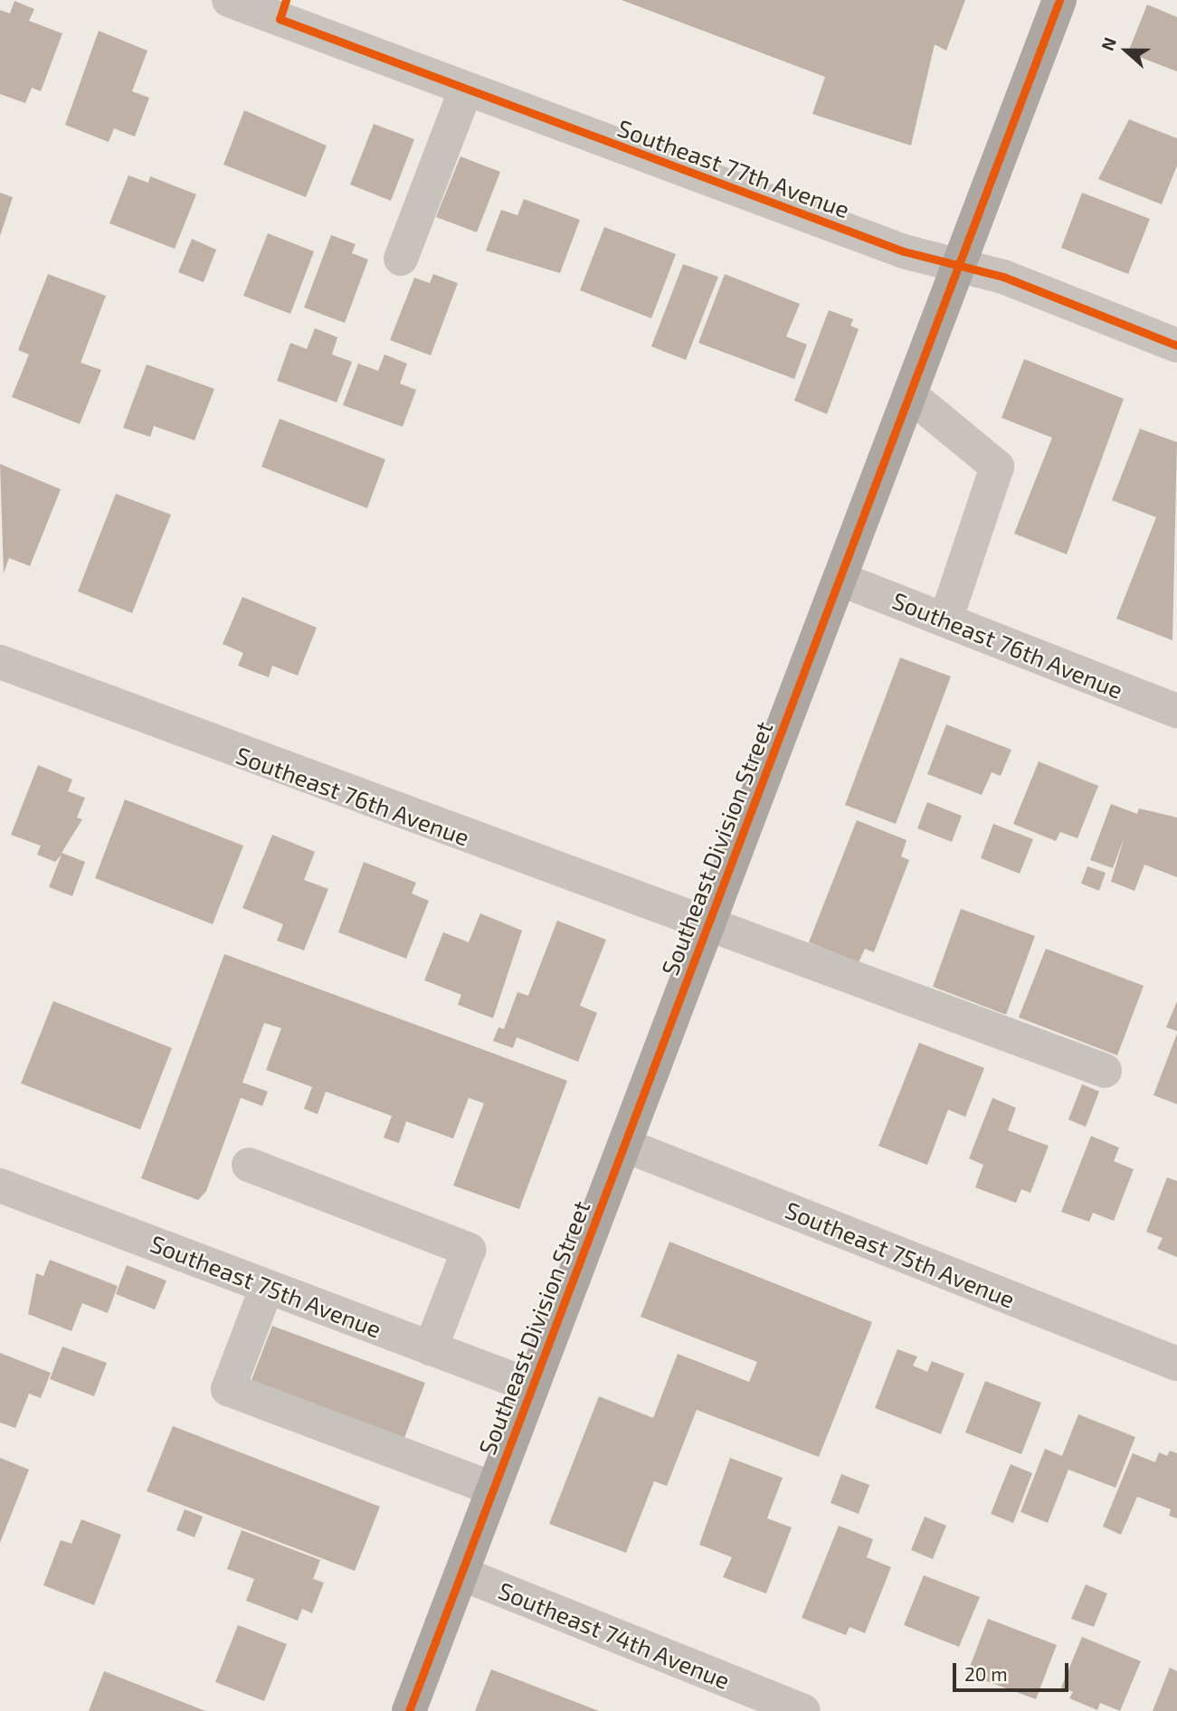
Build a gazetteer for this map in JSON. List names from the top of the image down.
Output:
{
  "streets": {
    "main road": ["Southeast Division Street"],
    "street": [
      "Southeast 77th Avenue",
      "Southeast 76th Avenue",
      "Southeast 75th Avenue",
      "Southeast 74th Avenue"
    ]
  },
  "crossings": [
    ["Southeast 77th Avenue", "Southeast Division Street"],
    ["Southeast 76th Avenue", "Southeast Division Street"],
    ["Southeast Division Street", "Southeast 75th Avenue"],
    ["Southeast Division Street", "Southeast 74th Avenue"]
  ],
  "scale_bar": "20 m",
  "north": "left"
}
